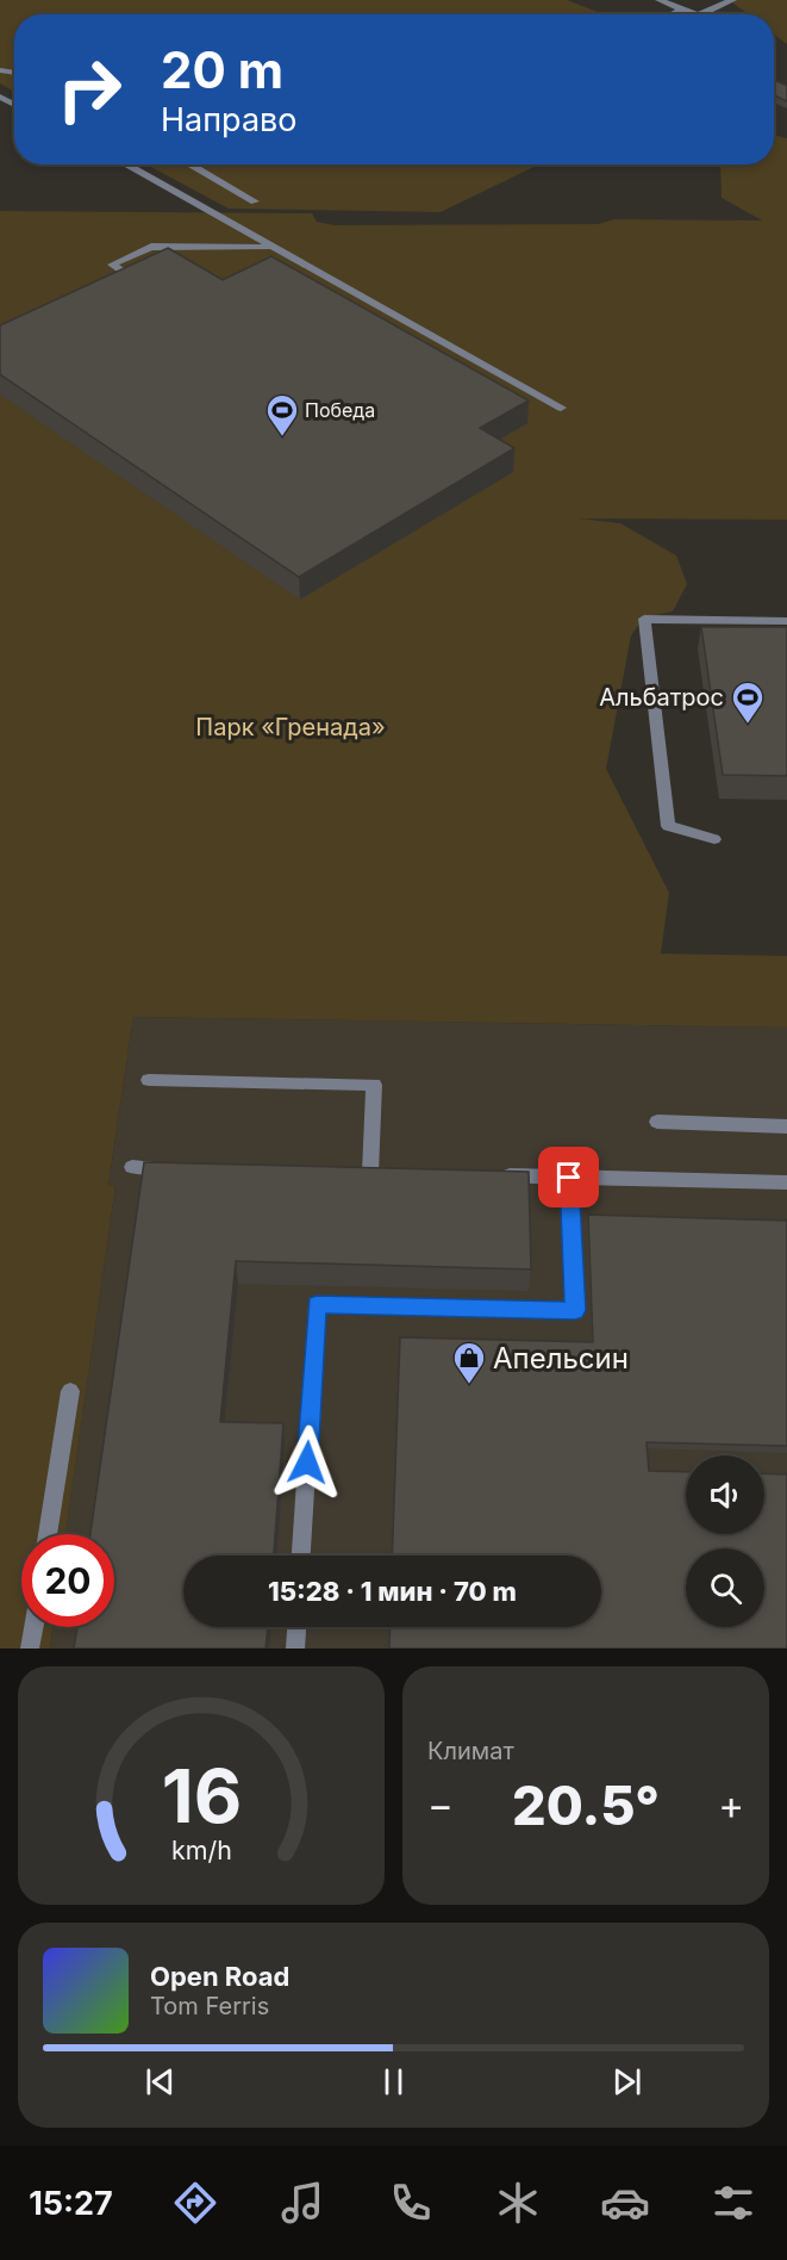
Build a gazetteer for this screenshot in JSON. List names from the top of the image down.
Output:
{
  "parks": ["Парк «Гренада»"],
  "places": {
    "sports": ["Победа", "Альбатрос"],
    "shop": ["Апельсин"]
  },
  "page": {
    "turn": ["20 m", "Направо"],
    "limit": "20",
    "trip": "15:28 · 1 мин · 70 m",
    "tile": "Климат",
    "heat": ["−", "20.5°", "+"],
    "song": ["Open Road", "Tom Ferris"],
    "tabs": "15:27",
    "gauge": ["16", "km/h"]
  }
}
